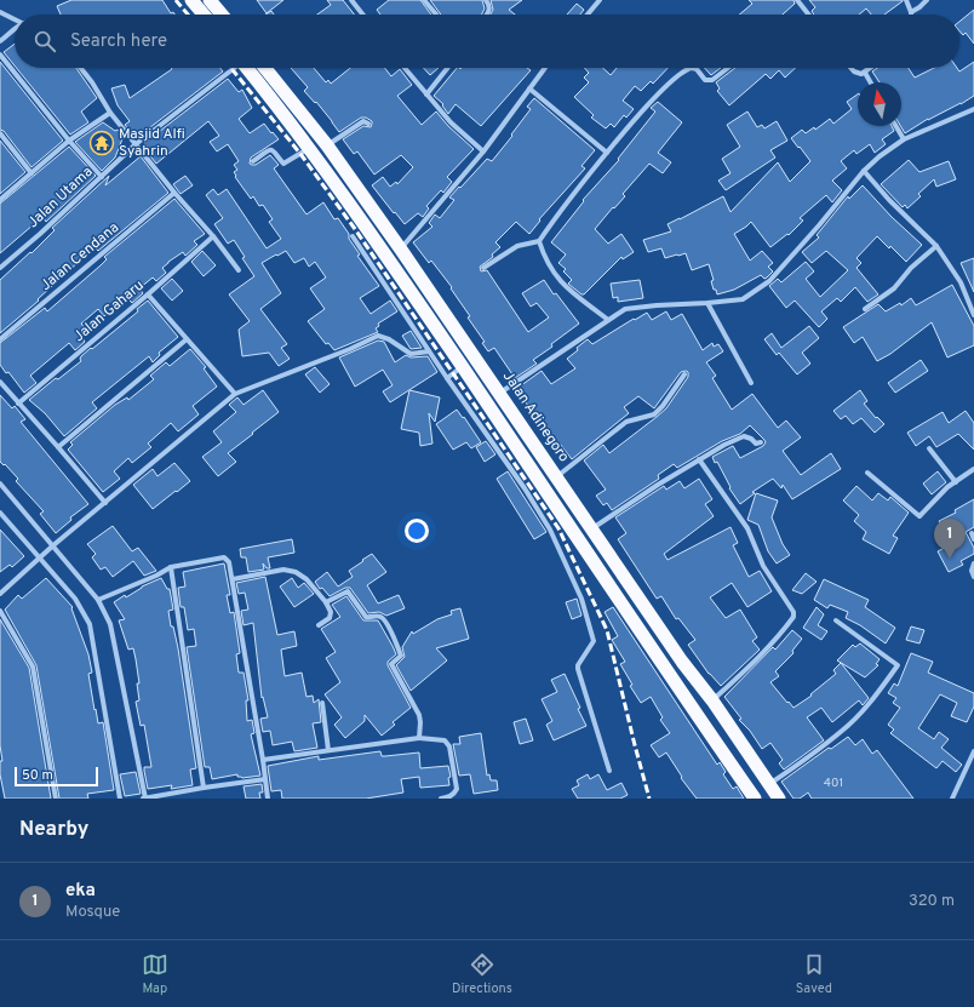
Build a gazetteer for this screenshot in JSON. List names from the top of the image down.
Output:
{
  "streets": {
    "highway": ["Jalan Adinegoro"],
    "street": ["Jalan Utama", "Jalan Cendana", "Jalan Gaharu"]
  },
  "places": {
    "temple": ["Masjid Alfi Syahrin"]
  },
  "house_numbers": ["401"],
  "scale_bar": "50 m",
  "north": "top",
  "page": {
    "search": "Search here",
    "pins": "1",
    "scale": "50 m",
    "heading": "Nearby",
    "list": [
      {
        "mark": "1",
        "name": "eka",
        "note": "Mosque",
        "value": "320 m"
      }
    ],
    "nav": ["Map", "Directions", "Saved"]
  }
}
